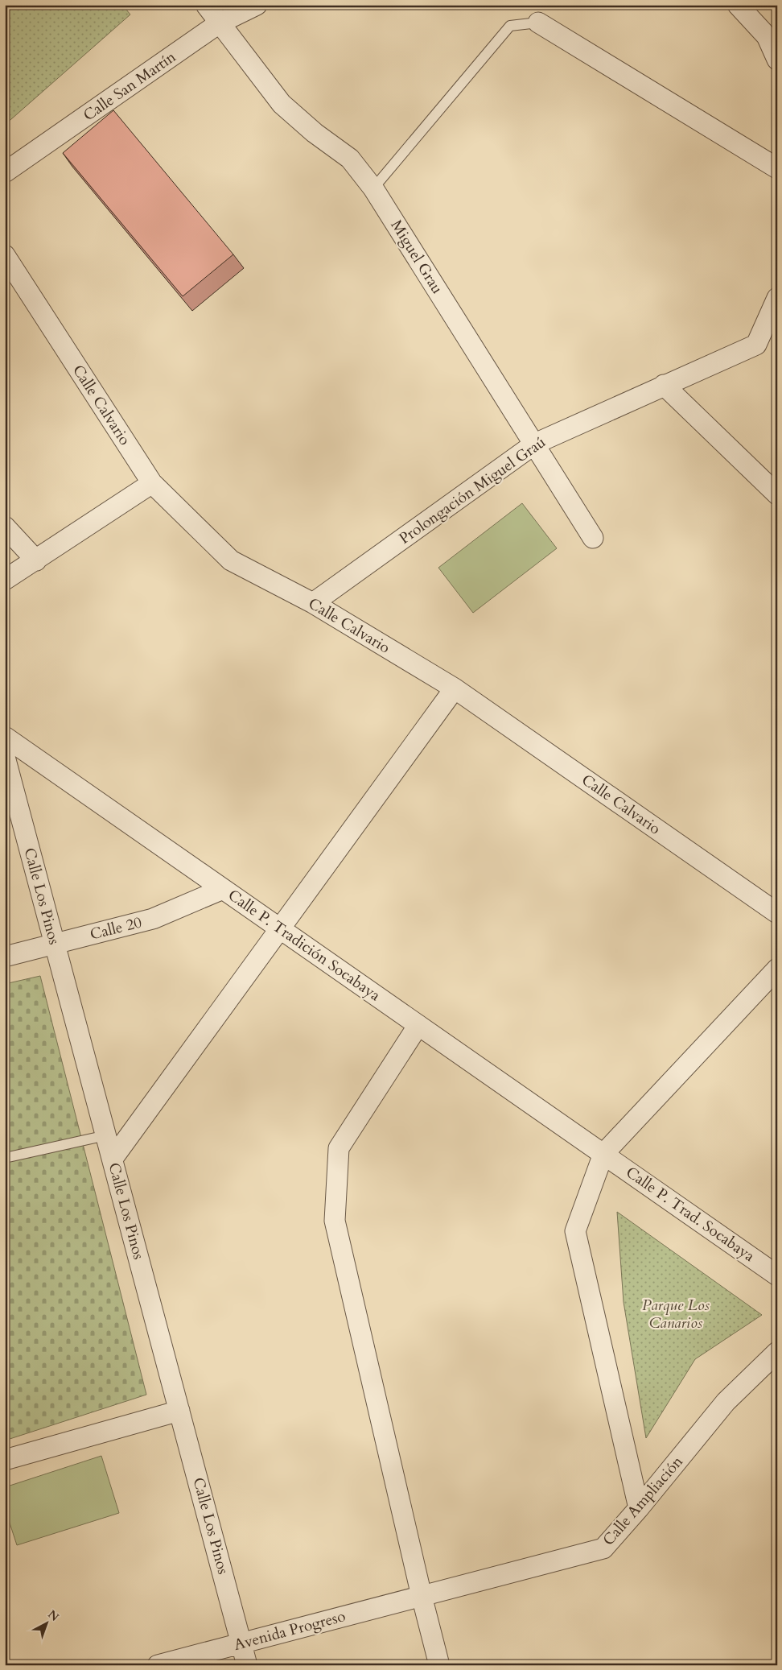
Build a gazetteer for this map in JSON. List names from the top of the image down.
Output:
{
  "streets": {
    "street": [
      "Calle San Martín",
      "Miguel Grau",
      "Calle Calvario",
      "Prolongación Miguel Graú",
      "Calle Los Pinos",
      "Calle 20",
      "Calle P. Tradición Socabaya",
      "Calle P. Trad. Socabaya",
      "Calle Ampliación",
      "Avenida Progreso"
    ]
  },
  "crossings": [
    ["Calle San Martín", "Miguel Grau"],
    ["Miguel Grau", "Prolongación Miguel Graú"],
    ["Calle Calvario", "Prolongación Miguel Graú"],
    ["Calle Los Pinos", "Calle 20"],
    ["Calle Los Pinos", "Avenida Progreso"],
    ["Calle 20", "Calle P. Tradición Socabaya"],
    ["Calle P. Tradición Socabaya", "Calle P. Trad. Socabaya"],
    ["Calle Ampliación", "Avenida Progreso"]
  ],
  "parks": ["Parque Los Canarios"],
  "north": "top right"
}
